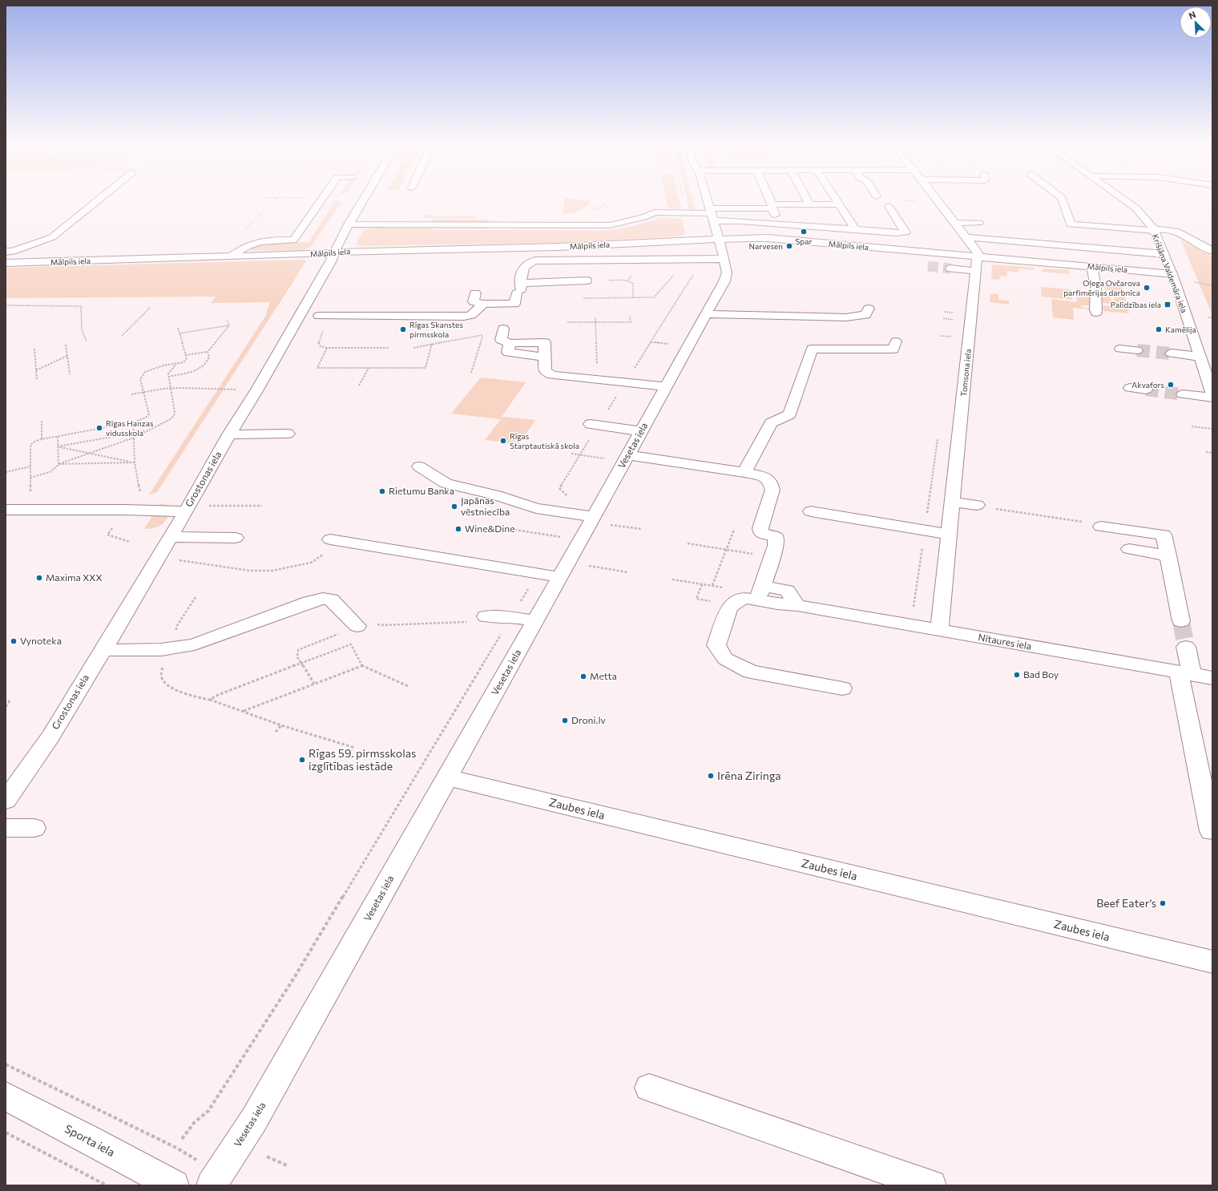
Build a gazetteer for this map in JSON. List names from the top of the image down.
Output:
{
  "streets": {
    "street": [
      "Mālpils iela",
      "Krišjāņa Valdemāra iela",
      "Tomsona iela",
      "Vesetas iela",
      "Grostonas iela",
      "Nītaures iela",
      "Zaubes iela",
      "Sporta iela"
    ]
  },
  "crossings": [
    ["Mālpils iela", "Krišjāņa Valdemāra iela"],
    ["Mālpils iela", "Tomsona iela"],
    ["Mālpils iela", "Vesetas iela"],
    ["Mālpils iela", "Grostonas iela"],
    ["Tomsona iela", "Nītaures iela"],
    ["Vesetas iela", "Zaubes iela"]
  ],
  "places": {
    "other": [
      "Spar",
      "Narvesen",
      "Oļega Ovčarova parfimērijas darbnīca",
      "Rīgas Skanstes pirmsskola",
      "Kamēlija",
      "Akvafors",
      "Rīgas Hanzas vidusskola",
      "Rīgas Starptautiskā skola",
      "Rietumu Banka",
      "Japānas vēstniecība",
      "Wine&Dine",
      "Maxima XXX",
      "Vynoteka",
      "Bad Boy",
      "Metta",
      "Droni.lv",
      "Rīgas 59. pirmsskolas izglītības iestāde",
      "Irēna Ziringa",
      "Beef Eater’s"
    ],
    "transit": ["Palīdzības iela"]
  },
  "north": "top left"
}
